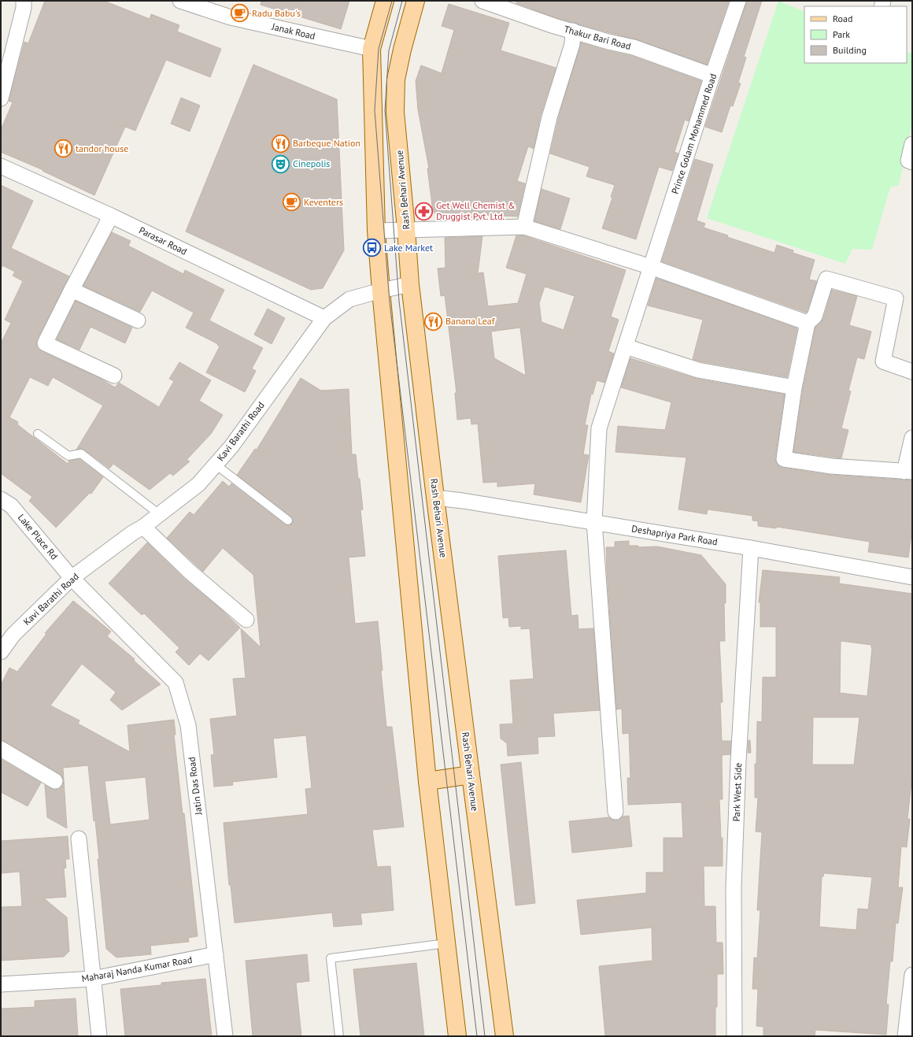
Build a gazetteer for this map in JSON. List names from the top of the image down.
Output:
{
  "streets": {
    "main road": ["Rash Behari Avenue"],
    "street": [
      "Janak Road",
      "Thakur Bari Road",
      "Prince Golam Mohammed Road",
      "Parasar Road",
      "Kavi Barathi Road",
      "Deshapriya Park Road",
      "Lake Place Rd",
      "Jatin Das Road",
      "Park West Side",
      "Maharaj Nanda Kumar Road"
    ]
  },
  "crossings": [
    ["Thakur Bari Road", "Prince Golam Mohammed Road"],
    ["Rash Behari Avenue", "Kavi Barathi Road"],
    ["Rash Behari Avenue", "Deshapriya Park Road"],
    ["Parasar Road", "Kavi Barathi Road"],
    ["Kavi Barathi Road", "Lake Place Rd"],
    ["Kavi Barathi Road", "Jatin Das Road"],
    ["Deshapriya Park Road", "Park West Side"],
    ["Lake Place Rd", "Jatin Das Road"],
    ["Jatin Das Road", "Maharaj Nanda Kumar Road"]
  ],
  "places": {
    "cafe": ["Radu Babu's", "Keventers"],
    "restaurant": ["Barbeque Nation", "tandor house", "Banana Leaf"],
    "theatre": ["Cinepolis"],
    "pharmacy": ["Get Well Chemist & Druggist Pvt. Ltd."],
    "bus stop": ["Lake Market"]
  },
  "legend": ["Road", "Park", "Building"]
}
